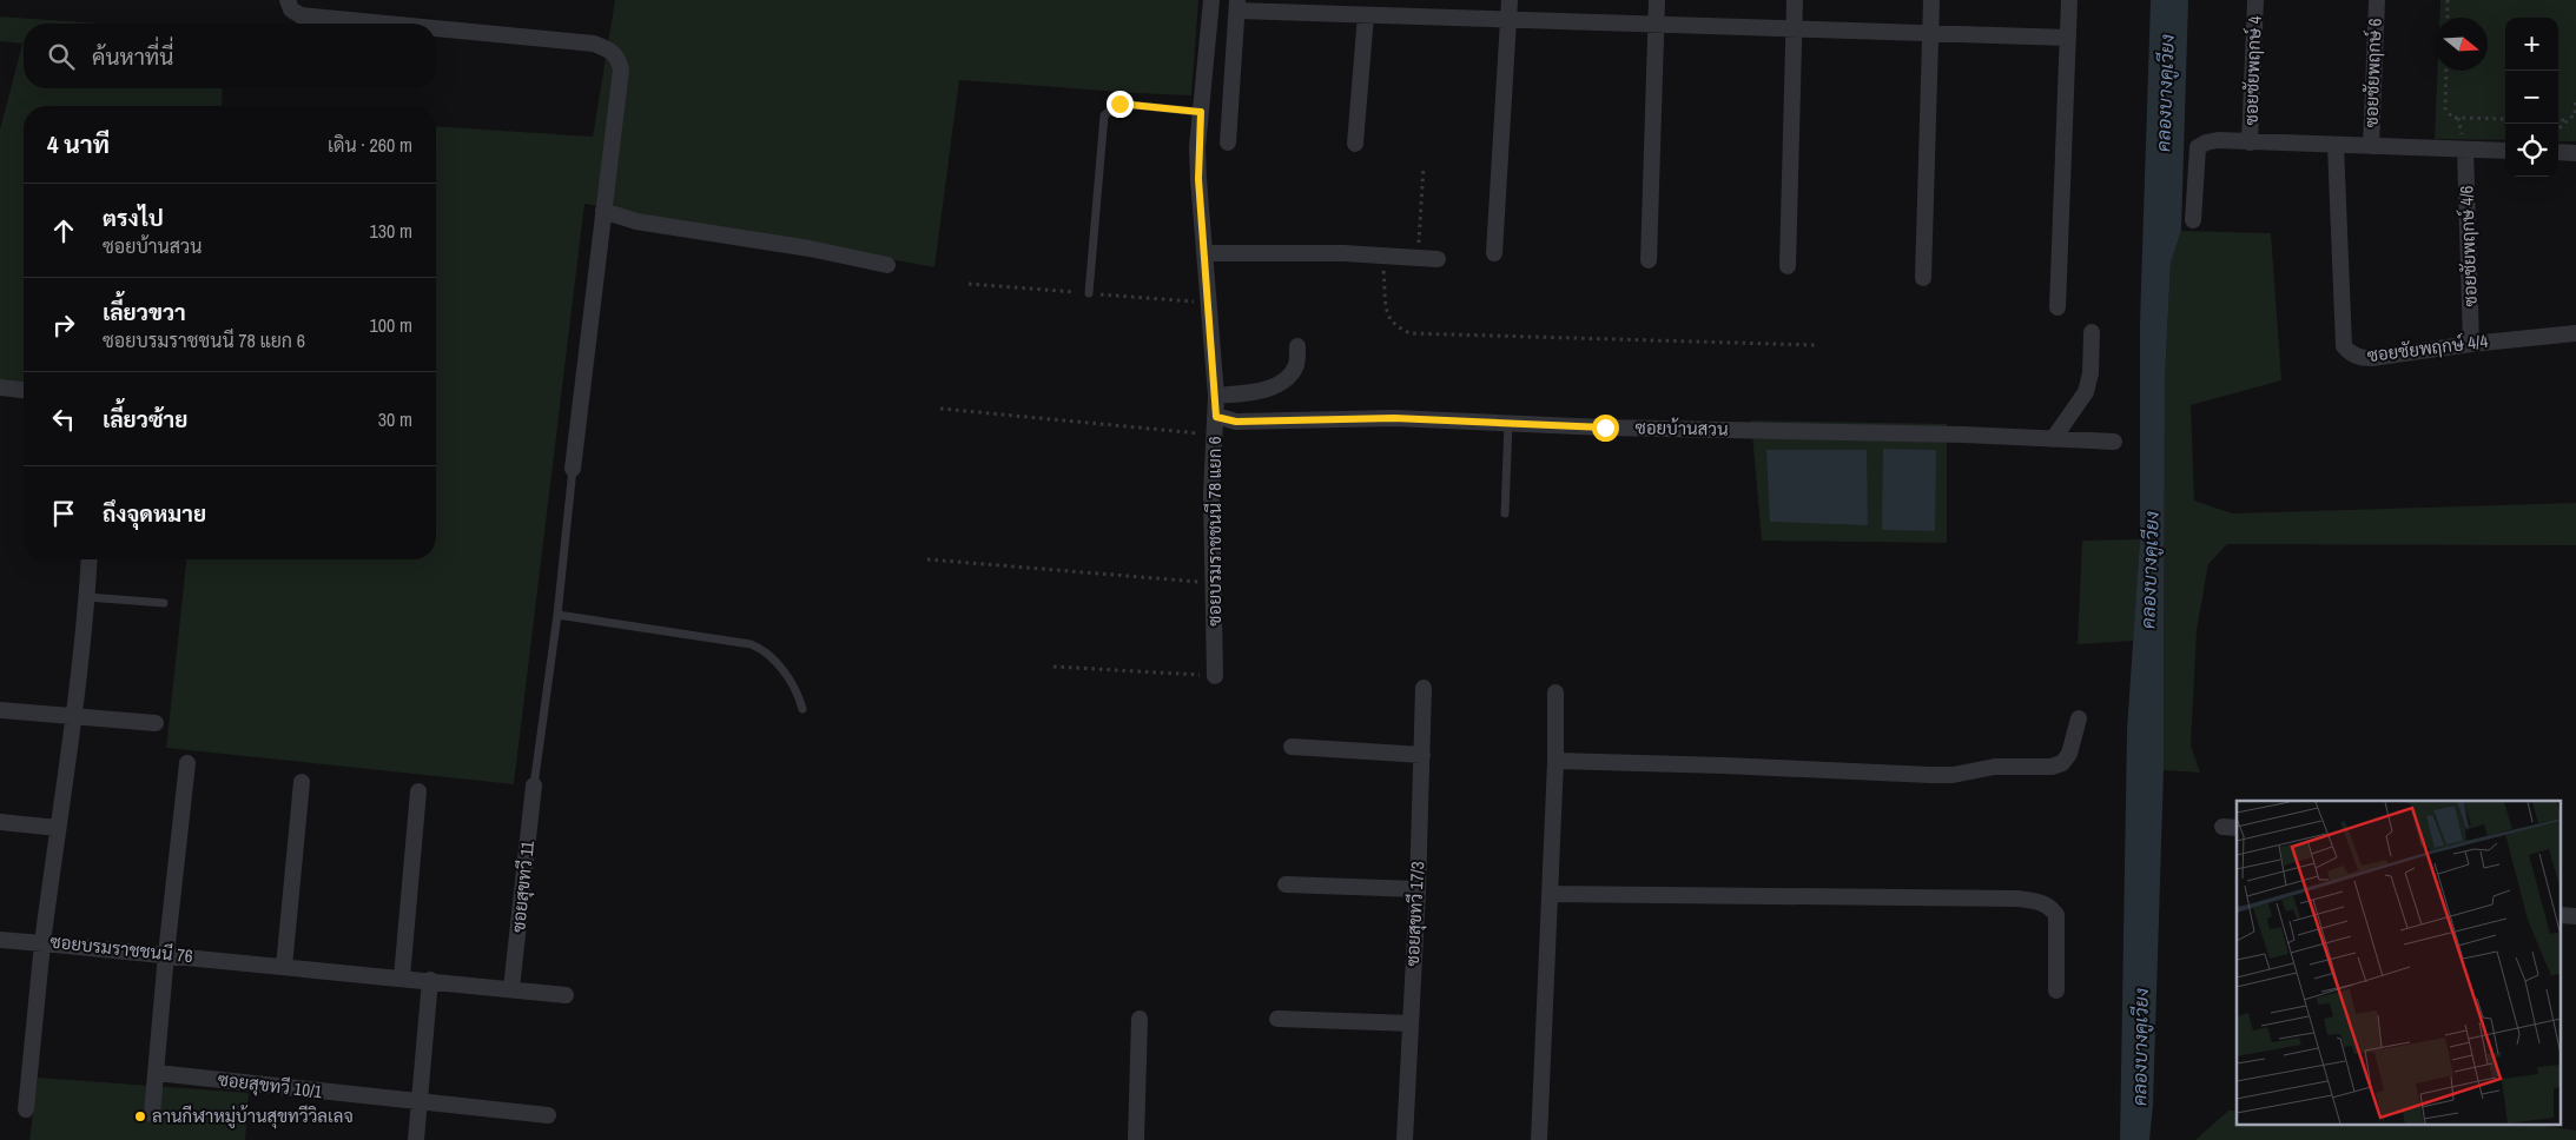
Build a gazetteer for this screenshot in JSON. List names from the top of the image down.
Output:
{
  "streets": {
    "street": [
      "ซอยชัยพฤกษ์ 4",
      "ซอยชัยพฤกษ์ 6",
      "ซอยชัยพฤกษ์ 4/6",
      "ซอยชัยพฤกษ์ 4/4",
      "ซอยบ้านสวน",
      "ซอยบรมราชชนนี 78 แยก 6",
      "ซอยสุขทวี 11",
      "ซอยสุขทวี 17/3",
      "ซอยบรมราชชนนี 76",
      "ซอยสุขทวี 10/1"
    ]
  },
  "crossings": [
    ["ซอยชัยพฤกษ์ 4/6", "ซอยชัยพฤกษ์ 4/4"],
    ["ซอยบ้านสวน", "ซอยบรมราชชนนี 78 แยก 6"]
  ],
  "water": ["คลองบางคูเวียง"],
  "places": ["ลานกีฬาหมู่บ้านสุขทวีวิลเลจ"],
  "north": "right",
  "page": {
    "map_buttons": ["+", "−"],
    "search": "ค้นหาที่นี่",
    "heading": ["4 นาที", "เดิน · 260 m"],
    "list": [
      ["ตรงไป", "ซอยบ้านสวน", "130 m"],
      ["เลี้ยวขวา", "ซอยบรมราชชนนี 78 แยก 6", "100 m"],
      ["เลี้ยวซ้าย", "30 m"],
      "ถึงจุดหมาย"
    ]
  }
}
